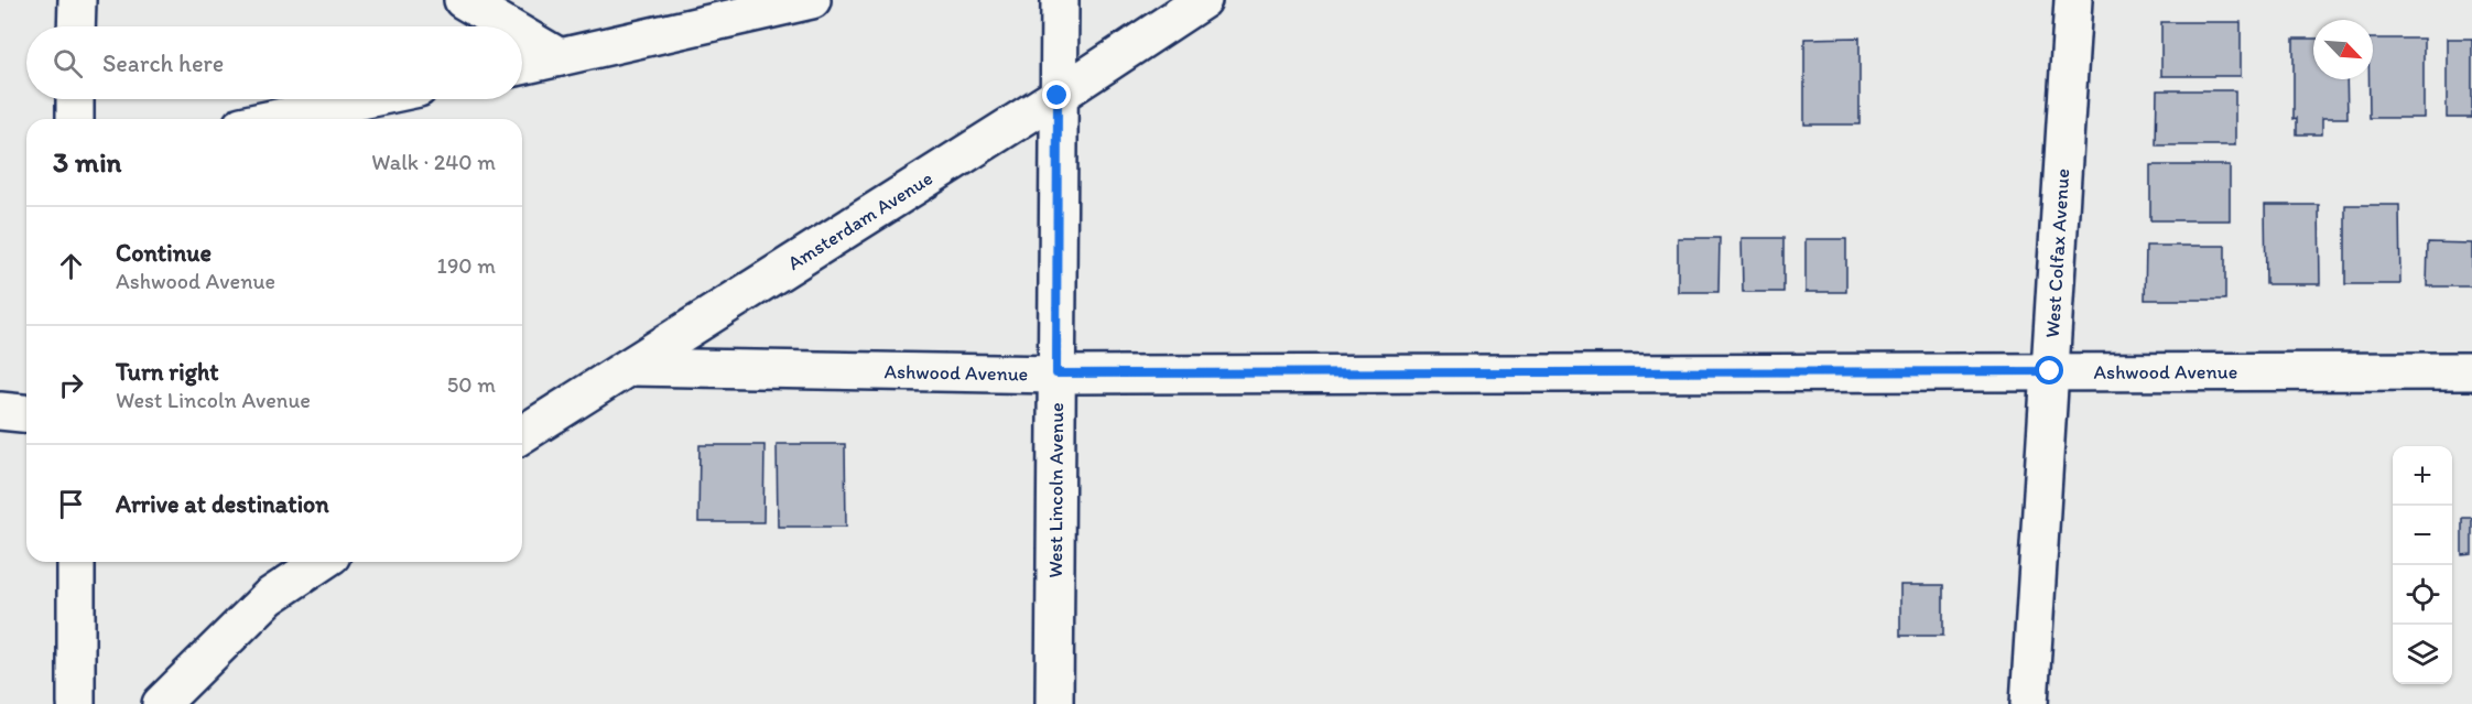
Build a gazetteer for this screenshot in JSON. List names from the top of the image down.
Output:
{
  "streets": {
    "street": [
      "Amsterdam Avenue",
      "West Colfax Avenue",
      "Ashwood Avenue",
      "West Lincoln Avenue"
    ]
  },
  "crossings": [
    ["Amsterdam Avenue", "Ashwood Avenue"],
    ["Amsterdam Avenue", "West Lincoln Avenue"],
    ["West Colfax Avenue", "Ashwood Avenue"],
    ["Ashwood Avenue", "West Lincoln Avenue"]
  ],
  "north": "bottom right",
  "page": {
    "search": "Search here",
    "heading": ["3 min", "Walk · 240 m"],
    "list": [
      ["Continue", "Ashwood Avenue", "190 m"],
      ["Turn right", "West Lincoln Avenue", "50 m"],
      "Arrive at destination"
    ],
    "map_buttons": ["+", "−"]
  }
}
